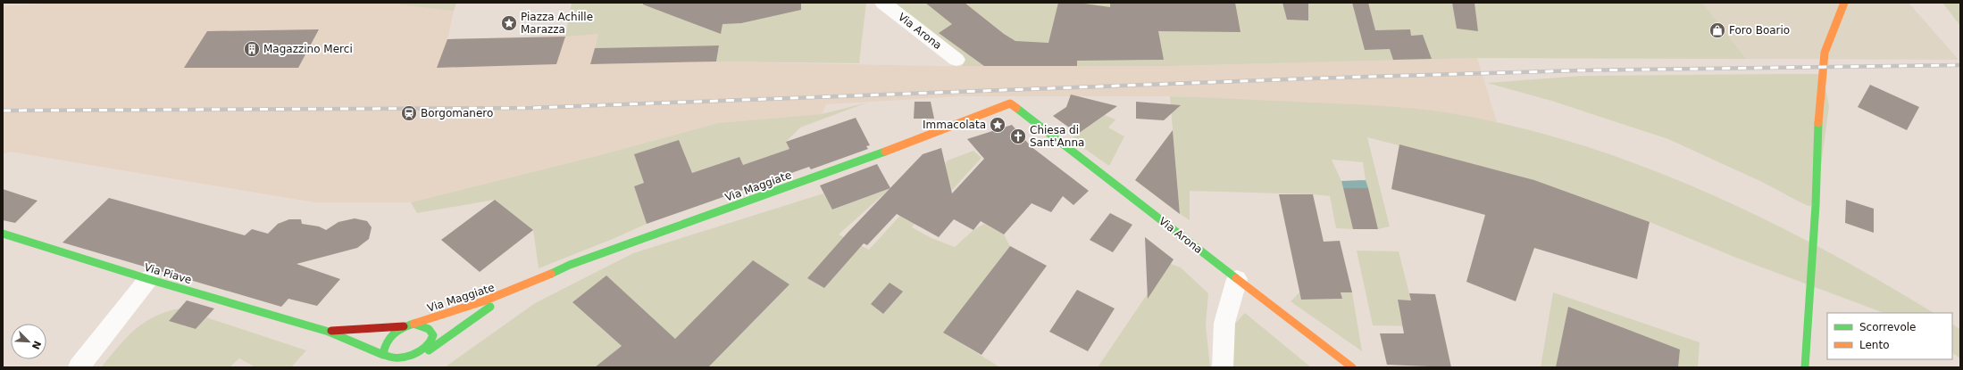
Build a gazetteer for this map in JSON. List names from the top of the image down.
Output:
{
  "streets": {
    "main road": ["Via Arona", "Via Maggiate", "Via Piave"]
  },
  "crossings": [
    ["Via Arona", "Via Maggiate"],
    ["Via Maggiate", "Via Piave"]
  ],
  "places": {
    "place": ["Piazza Achille Marazza", "Immacolata"],
    "shop": ["Foro Boario"],
    "building": ["Magazzino Merci"],
    "station": ["Borgomanero"],
    "church": ["Chiesa di Sant'Anna"]
  },
  "legend": ["Scorrevole", "Lento"],
  "north": "bottom right"
}
